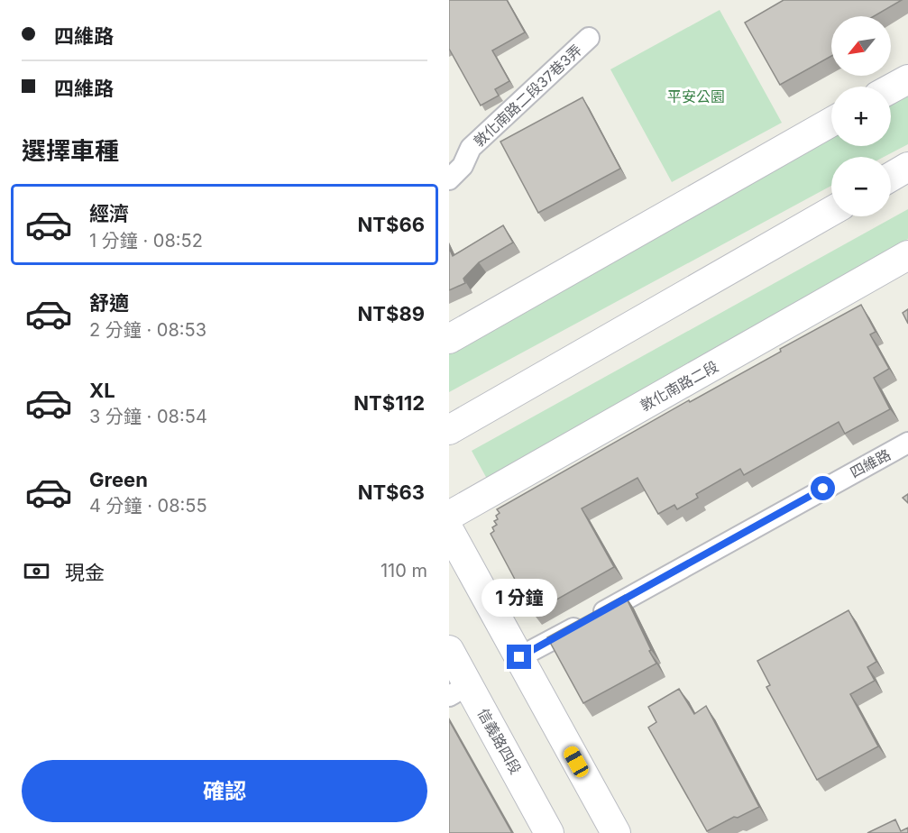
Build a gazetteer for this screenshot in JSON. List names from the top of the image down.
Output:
{
  "streets": {
    "main road": ["敦化南路二段", "信義路四段"],
    "street": ["敦化南路二段37巷3弄", "四維路"]
  },
  "parks": ["平安公園"],
  "north": "bottom left",
  "page": {
    "banner": ["四維路", "四維路"],
    "map_buttons": ["+", "−"],
    "heading": "選擇車種",
    "list": [
      {
        "name": "經濟",
        "note": "1 分鐘 · 08:52",
        "value": "NT$66"
      },
      {
        "name": "舒適",
        "note": "2 分鐘 · 08:53",
        "value": "NT$89"
      },
      {
        "name": "XL",
        "note": "3 分鐘 · 08:54",
        "value": "NT$112"
      },
      {
        "name": "Green",
        "note": "4 分鐘 · 08:55",
        "value": "NT$63"
      }
    ],
    "pay": ["現金", "110 m"],
    "bubble": "1 分鐘",
    "buttons": "確認"
  }
}
